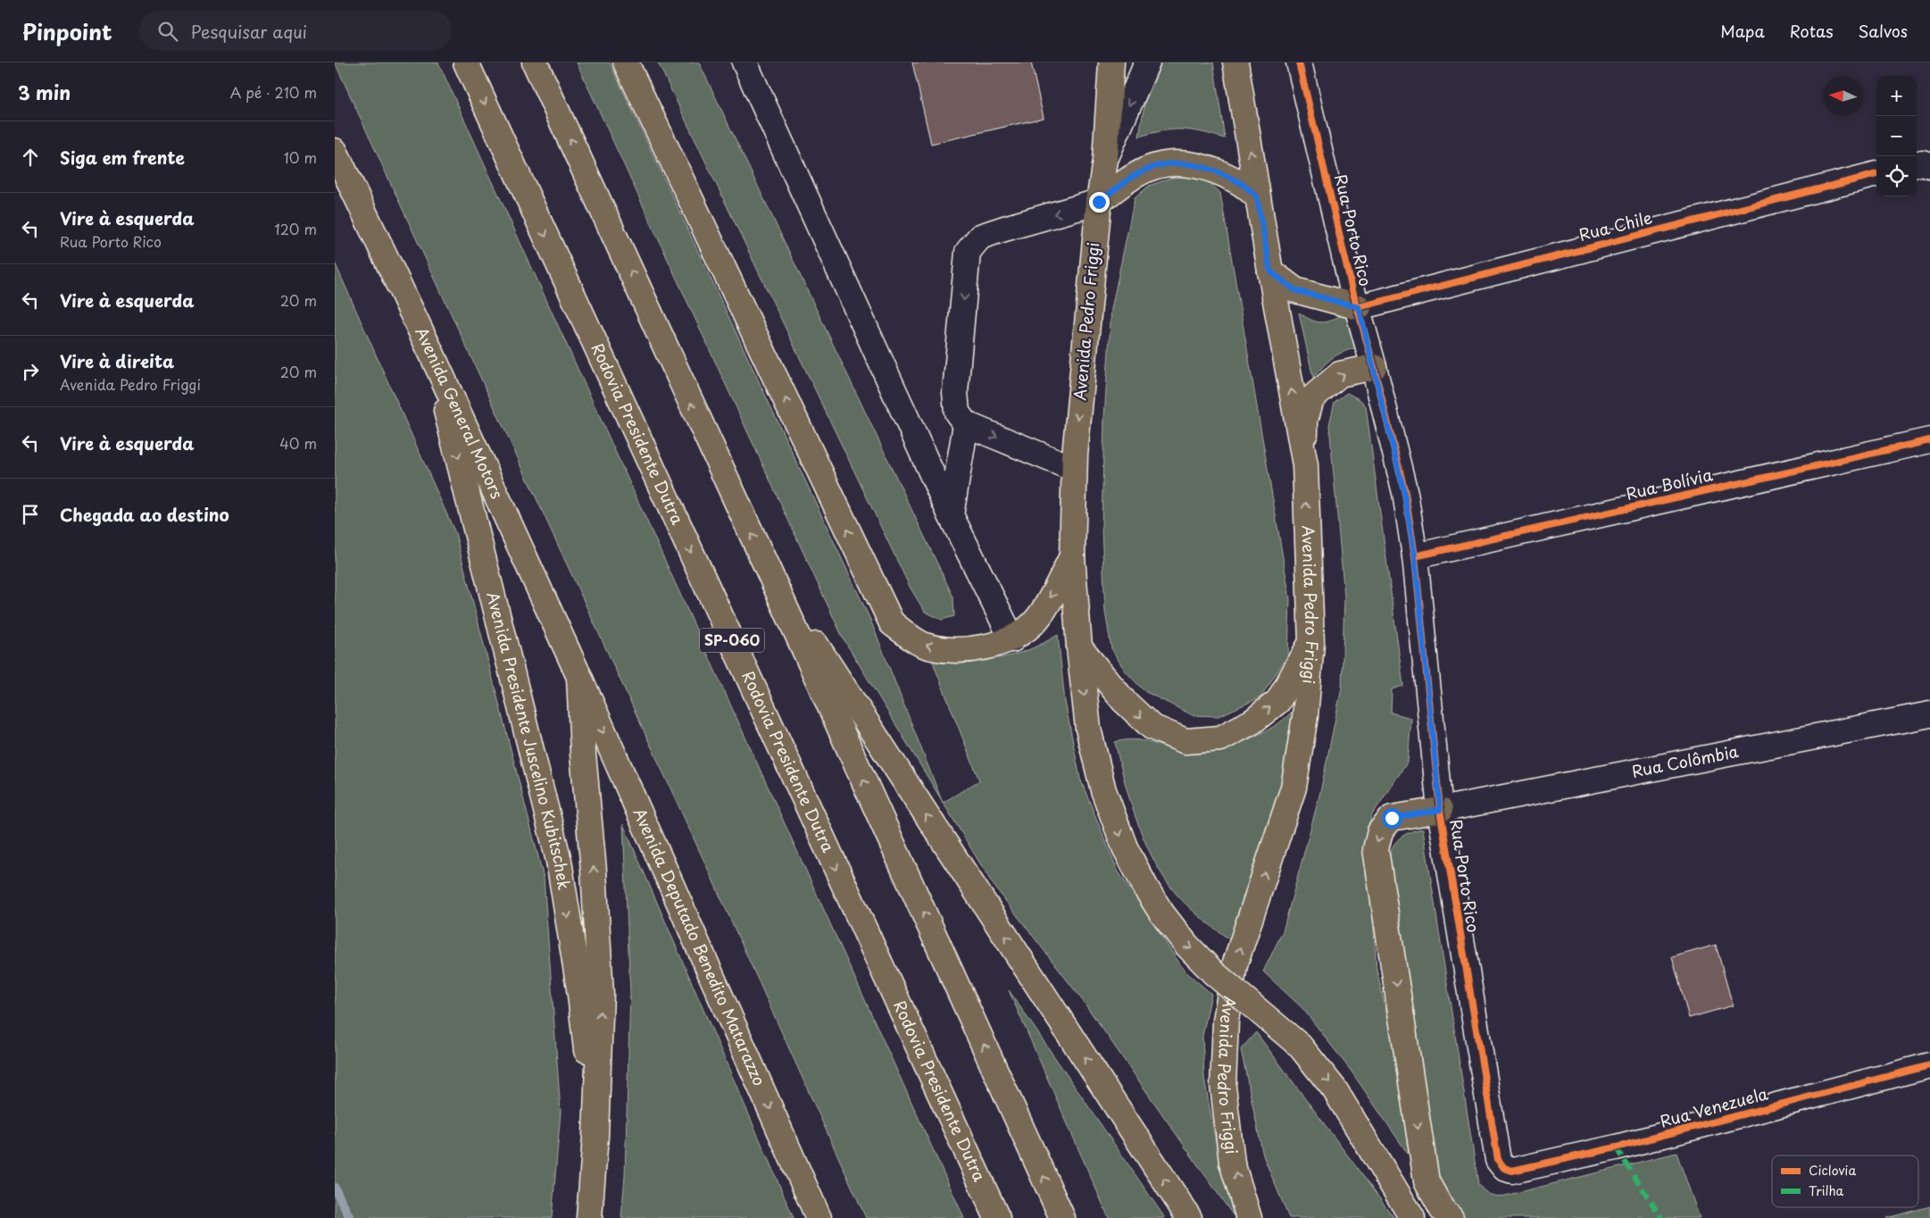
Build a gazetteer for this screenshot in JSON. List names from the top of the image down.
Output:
{
  "streets": {
    "main road": [
      "Avenida Pedro Friggi",
      "Avenida General Motors",
      "Rodovia Presidente Dutra",
      "SP-060",
      "Avenida Presidente Juscelino Kubitschek",
      "Avenida Deputado Benedito Matarazzo"
    ],
    "street": [
      "Rua Chile",
      "Rua Porto Rico",
      "Rua Bolívia",
      "Rua Colômbia",
      "Rua Venezuela"
    ]
  },
  "crossings": [
    ["Rua Chile", "Rua Porto Rico"],
    ["Rua Porto Rico", "Rua Bolívia"],
    ["Rua Porto Rico", "Rua Colômbia"],
    ["Rua Porto Rico", "Rua Venezuela"],
    ["Avenida General Motors", "Avenida Presidente Juscelino Kubitschek"],
    ["Avenida General Motors", "Avenida Deputado Benedito Matarazzo"],
    ["Avenida Presidente Juscelino Kubitschek", "Avenida Deputado Benedito Matarazzo"]
  ],
  "legend": ["Ciclovia", "Trilha"],
  "north": "left",
  "page": {
    "header": "Pinpoint",
    "search": "Pesquisar aqui",
    "nav": ["Mapa", "Rotas", "Salvos"],
    "heading": ["3 min", "A pé · 210 m"],
    "map_buttons": ["+", "−"],
    "list": [
      ["Siga em frente", "10 m"],
      ["Vire à esquerda", "Rua Porto Rico", "120 m"],
      ["Vire à esquerda", "20 m"],
      ["Vire à direita", "Avenida Pedro Friggi", "20 m"],
      ["Vire à esquerda", "40 m"],
      "Chegada ao destino"
    ]
  }
}
